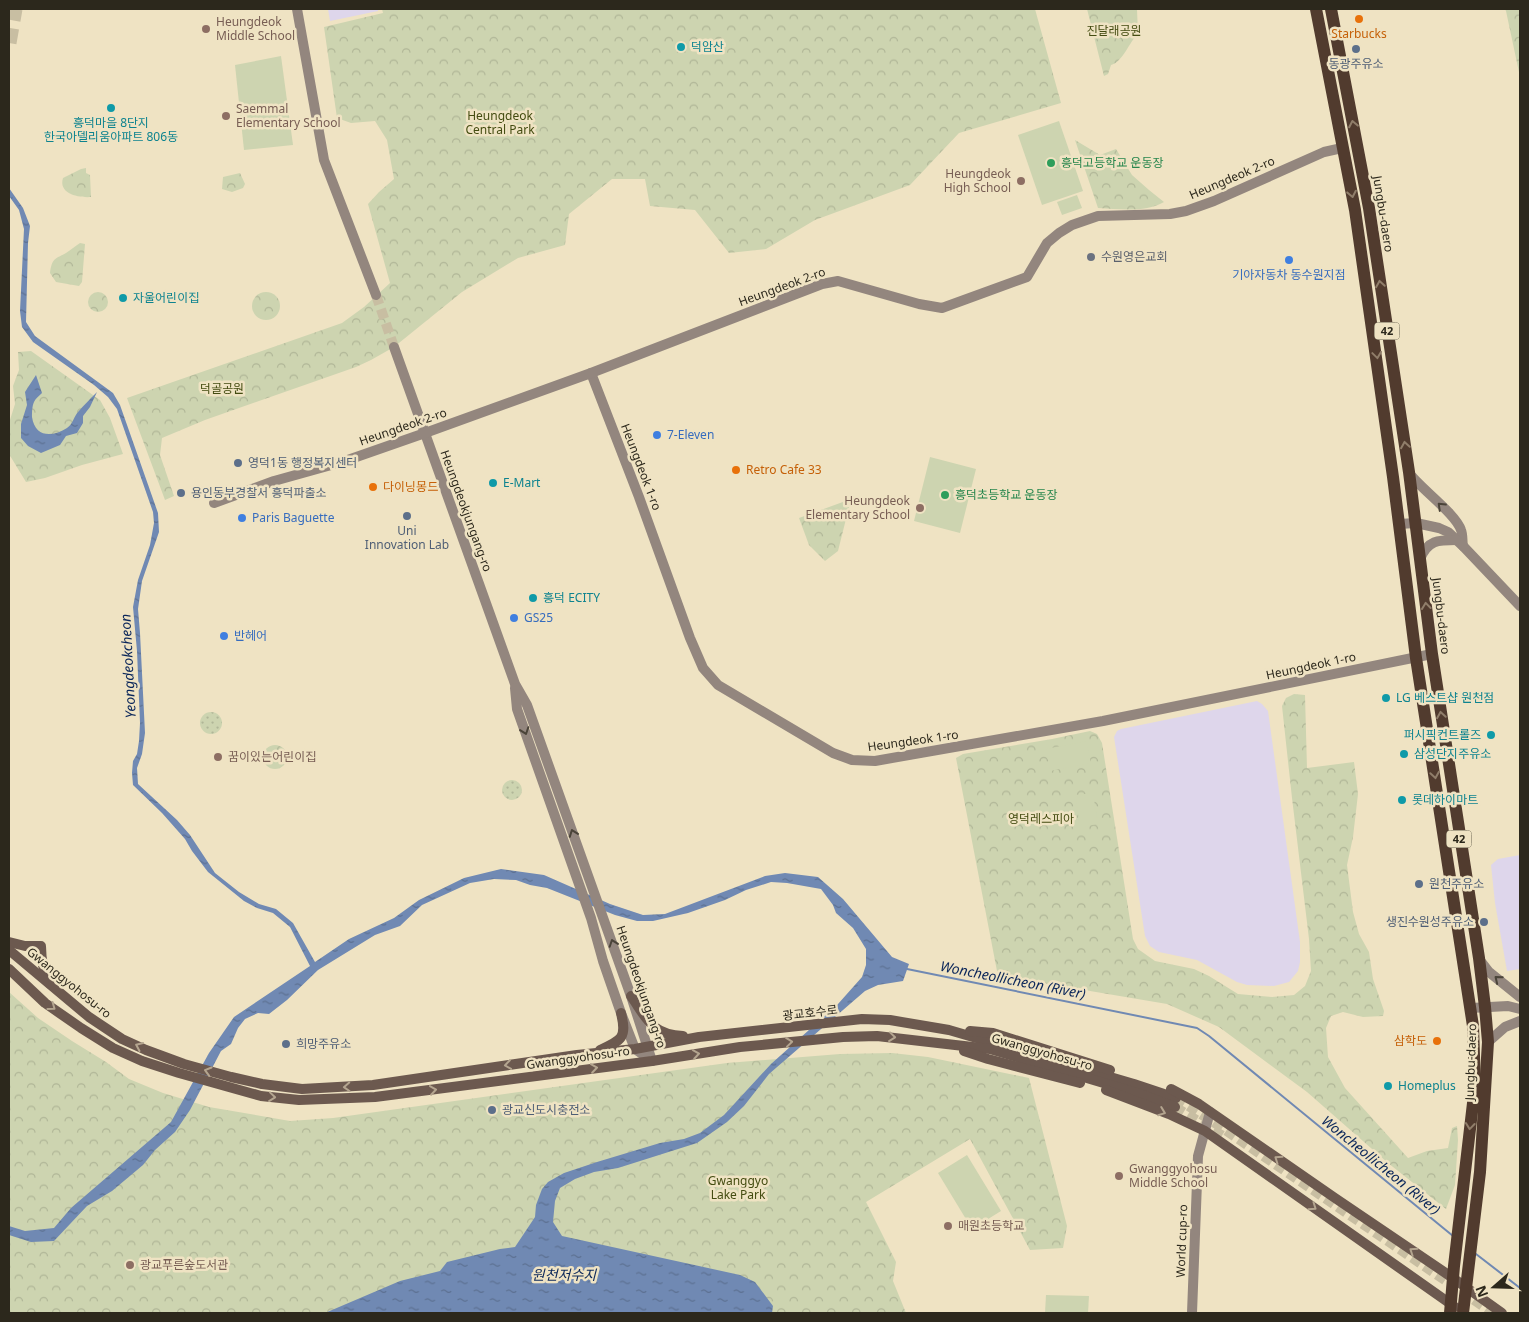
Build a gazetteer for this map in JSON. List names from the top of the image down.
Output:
{
  "streets": {
    "main road": [
      "Jungbu-daero",
      "42",
      "Gwanggyohosu-ro",
      "광교호수로"
    ],
    "street": [
      "Heungdeok 2-ro",
      "Heungdeok 1-ro",
      "Heungdeokjungang-ro",
      "World cup-ro"
    ]
  },
  "crossings": [
    ["Heungdeok 2-ro", "Jungbu-daero"],
    ["Heungdeok 2-ro", "Heungdeok 1-ro"],
    ["Heungdeok 2-ro", "Heungdeokjungang-ro"],
    ["Jungbu-daero", "42"],
    ["Jungbu-daero", "Heungdeok 1-ro"],
    ["Heungdeokjungang-ro", "Gwanggyohosu-ro"],
    ["Gwanggyohosu-ro", "광교호수로"]
  ],
  "water": ["Yeongdeokcheon", "Woncheollicheon (River)", "원천저수지"],
  "parks": [
    "진달래공원",
    "Heungdeok Central Park",
    "덕골공원",
    "영덕레스피아",
    "Gwanggyo Lake Park"
  ],
  "places": [
    "Starbucks",
    "Heungdeok Middle School",
    "덕암산",
    "동광주유소",
    "흥덕마을 8단지 한국아델리움아파트 806동",
    "Saemmal Elementary School",
    "흥덕고등학교 운동장",
    "Heungdeok High School",
    "수원영은교회",
    "기아자동차 동수원지점",
    "자울어린이집",
    "7-Eleven",
    "영덕1동 행정복지센터",
    "Retro Cafe 33",
    "E-Mart",
    "다이닝몽드",
    "용인동부경찰서 흥덕파출소",
    "흥덕초등학교 운동장",
    "Heungdeok Elementary School",
    "Uni Innovation Lab",
    "Paris Baguette",
    "흥덕 ECITY",
    "GS25",
    "반헤어",
    "LG 베스트샵 원천점",
    "퍼시픽컨트롤즈",
    "삼성단지주유소",
    "꿈이있는어린이집",
    "롯데하이마트",
    "원천주유소",
    "생진수원성주유소",
    "삼학도",
    "희망주유소",
    "Homeplus",
    "광교신도시충전소",
    "Gwanggyohosu Middle School",
    "매원초등학교",
    "광교푸른숲도서관"
  ],
  "north": "left"
}
